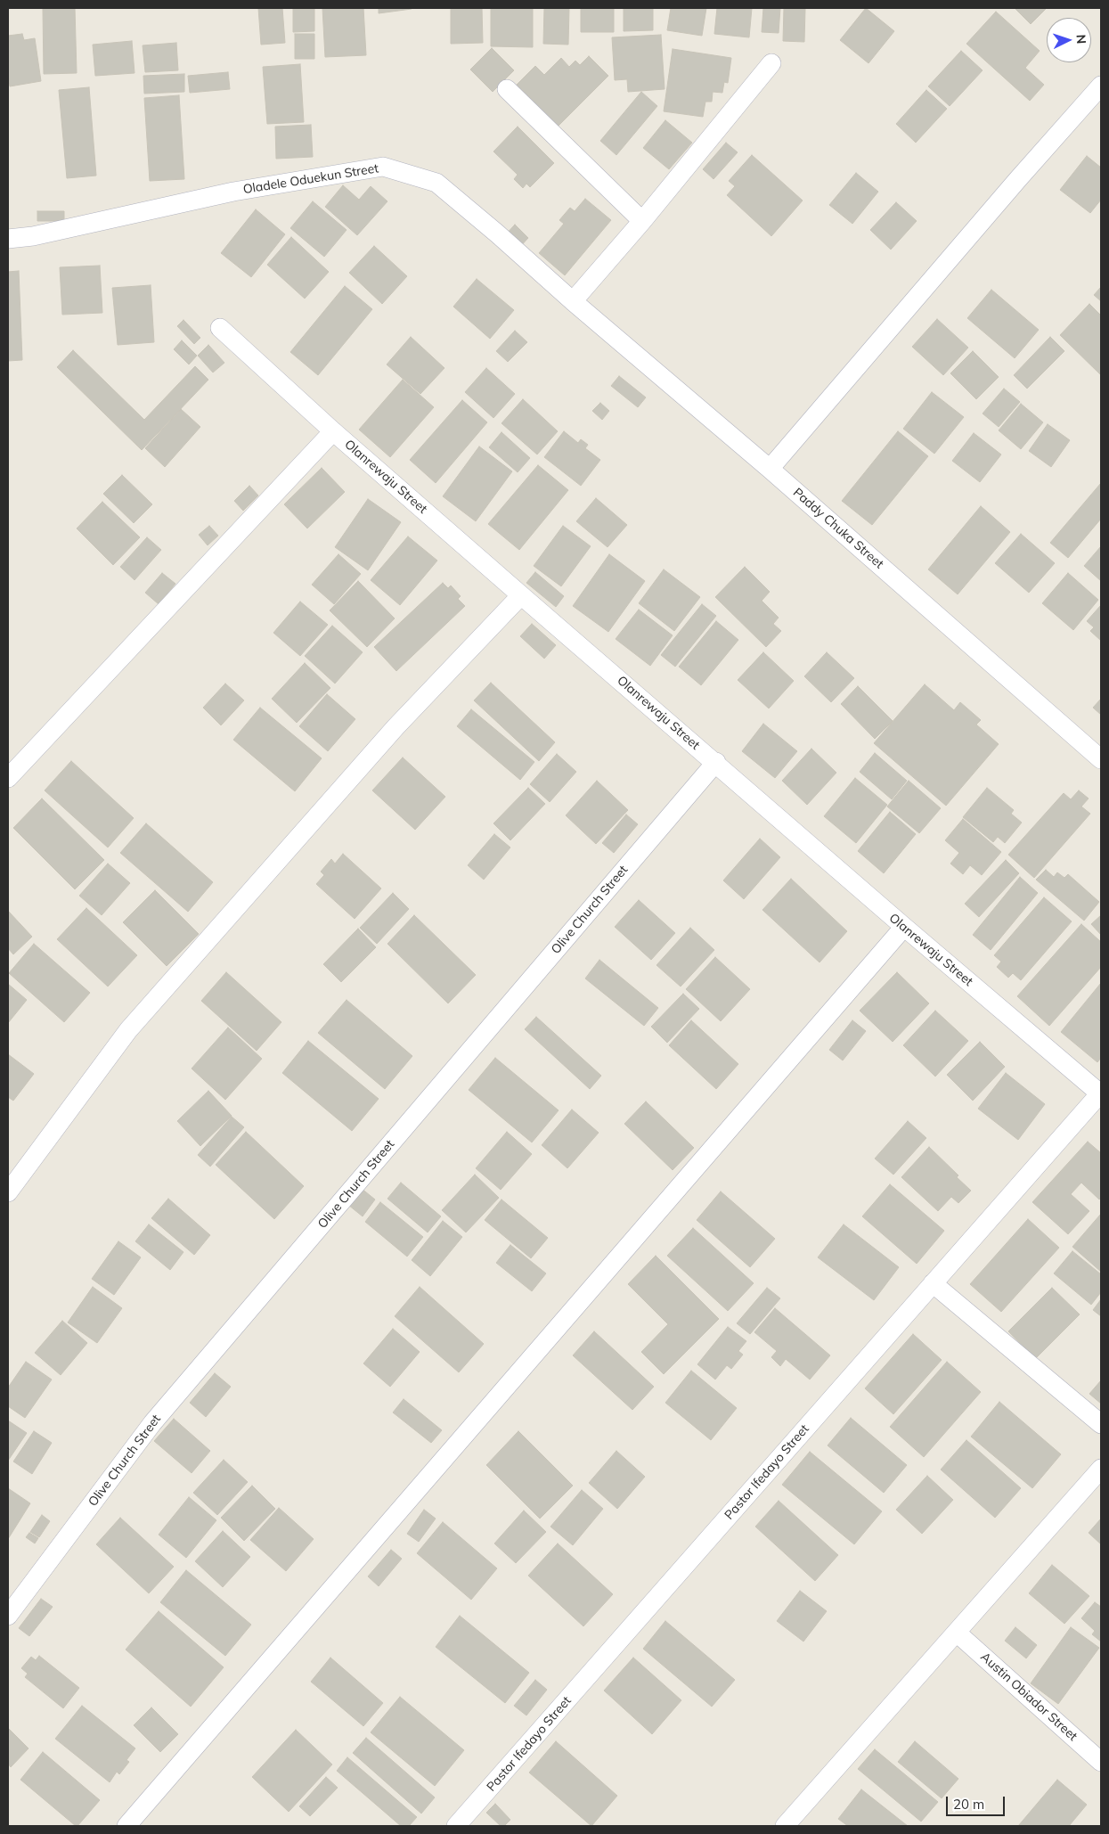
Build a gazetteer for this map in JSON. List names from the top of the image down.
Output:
{
  "streets": {
    "street": [
      "Oladele Oduekun Street",
      "Olanrewaju Street",
      "Paddy Chuka Street",
      "Olive Church Street",
      "Pastor Ifedayo Street",
      "Austin Obiador Street"
    ]
  },
  "crossings": [
    ["Oladele Oduekun Street", "Paddy Chuka Street"],
    ["Olanrewaju Street", "Olive Church Street"],
    ["Olanrewaju Street", "Pastor Ifedayo Street"]
  ],
  "scale_bar": "20 m",
  "north": "right"
}
